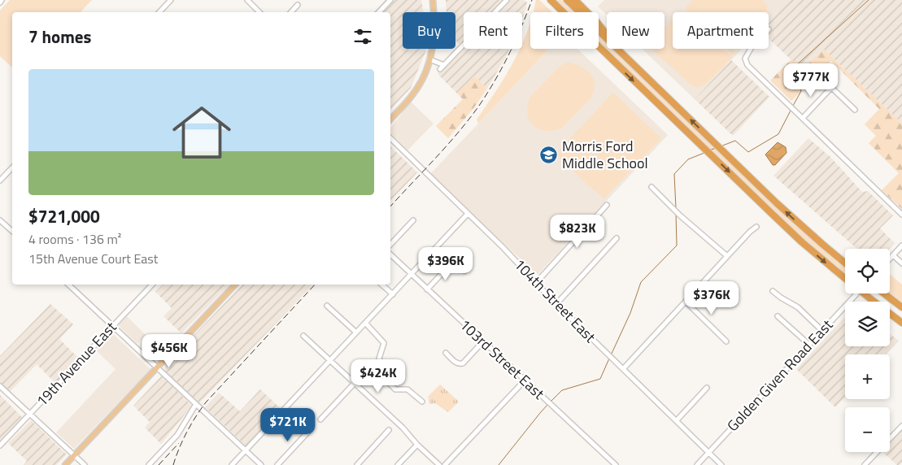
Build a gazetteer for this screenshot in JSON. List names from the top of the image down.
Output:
{
  "streets": {
    "street": [
      "104th Street East",
      "103rd Street East",
      "19th Avenue East",
      "Golden Given Road East"
    ]
  },
  "crossings": [
    ["104th Street East", "Golden Given Road East"]
  ],
  "places": {
    "school or university": ["Morris Ford Middle School"]
  },
  "page": {
    "chip": [
      "Buy",
      "Rent",
      "Filters",
      "New",
      "Apartment"
    ],
    "heading": "7 homes",
    "list": [
      {
        "name": "$721,000",
        "note": "4 rooms · 136 m² · 15th Avenue Court East"
      }
    ],
    "price": [
      "$777K",
      "$823K",
      "$396K",
      "$376K",
      "$456K",
      "$424K",
      "$721K"
    ],
    "map_buttons": ["+", "−"]
  }
}
